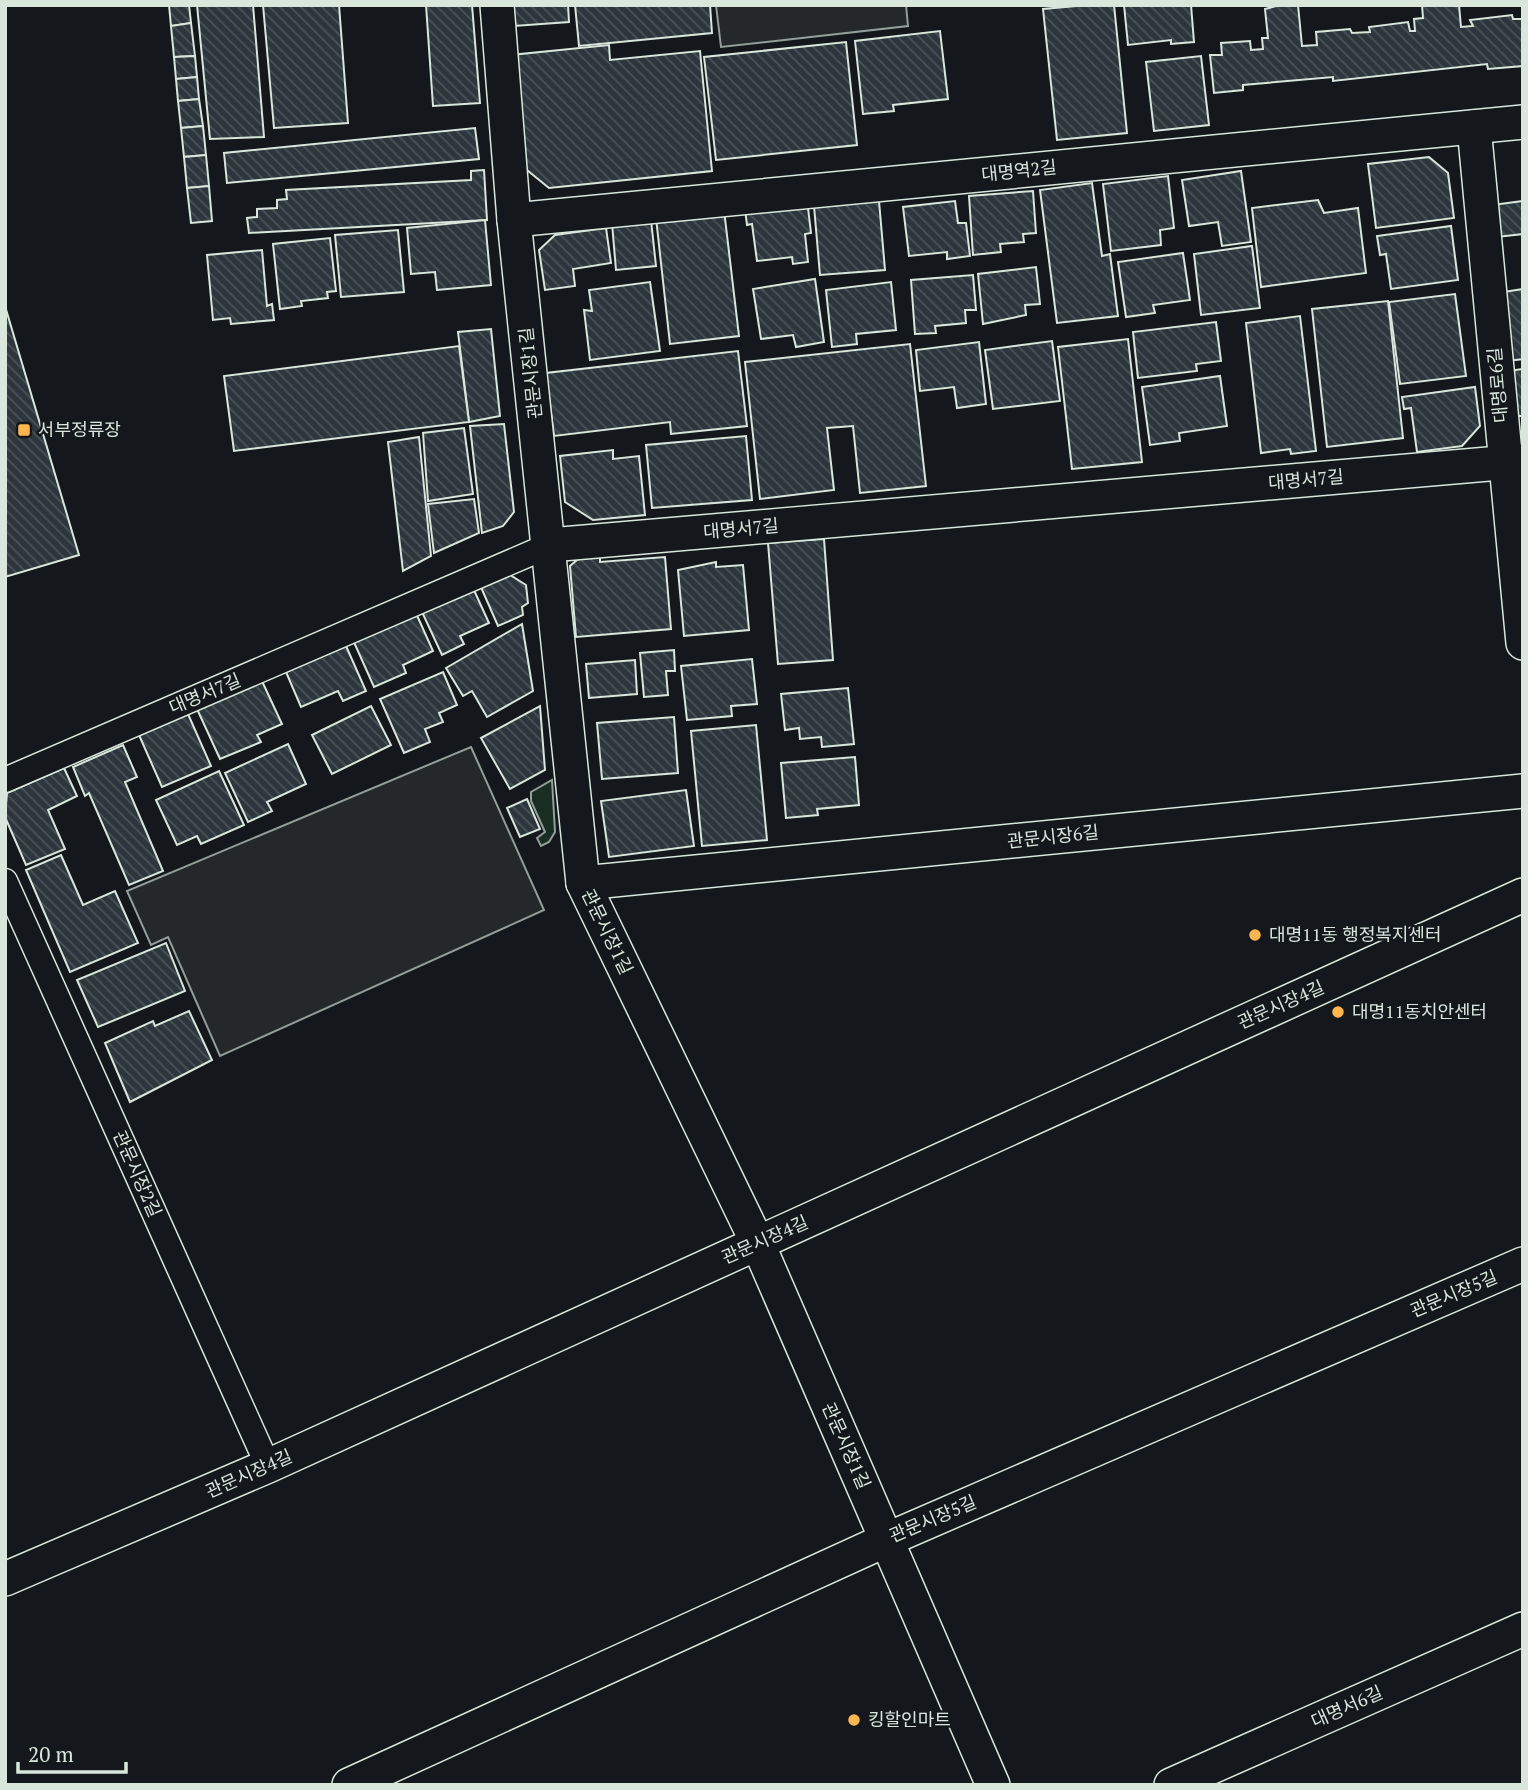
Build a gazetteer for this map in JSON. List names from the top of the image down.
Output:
{
  "streets": {
    "street": [
      "대명역2길",
      "관문시장1길",
      "대명로6길",
      "대명서7길",
      "관문시장6길",
      "관문시장4길",
      "관문시장2길",
      "관문시장5길",
      "대명서6길"
    ]
  },
  "crossings": [
    ["대명역2길", "관문시장1길"],
    ["대명역2길", "대명로6길"],
    ["관문시장1길", "대명서7길"],
    ["관문시장1길", "관문시장6길"],
    ["관문시장1길", "관문시장4길"],
    ["관문시장1길", "관문시장5길"],
    ["대명로6길", "대명서7길"],
    ["관문시장4길", "관문시장2길"]
  ],
  "places": {
    "transit": ["서부정류장"],
    "other": ["대명11동 행정복지센터", "대명11동치안센터", "킹할인마트"]
  },
  "scale_bar": "20 m"
}
